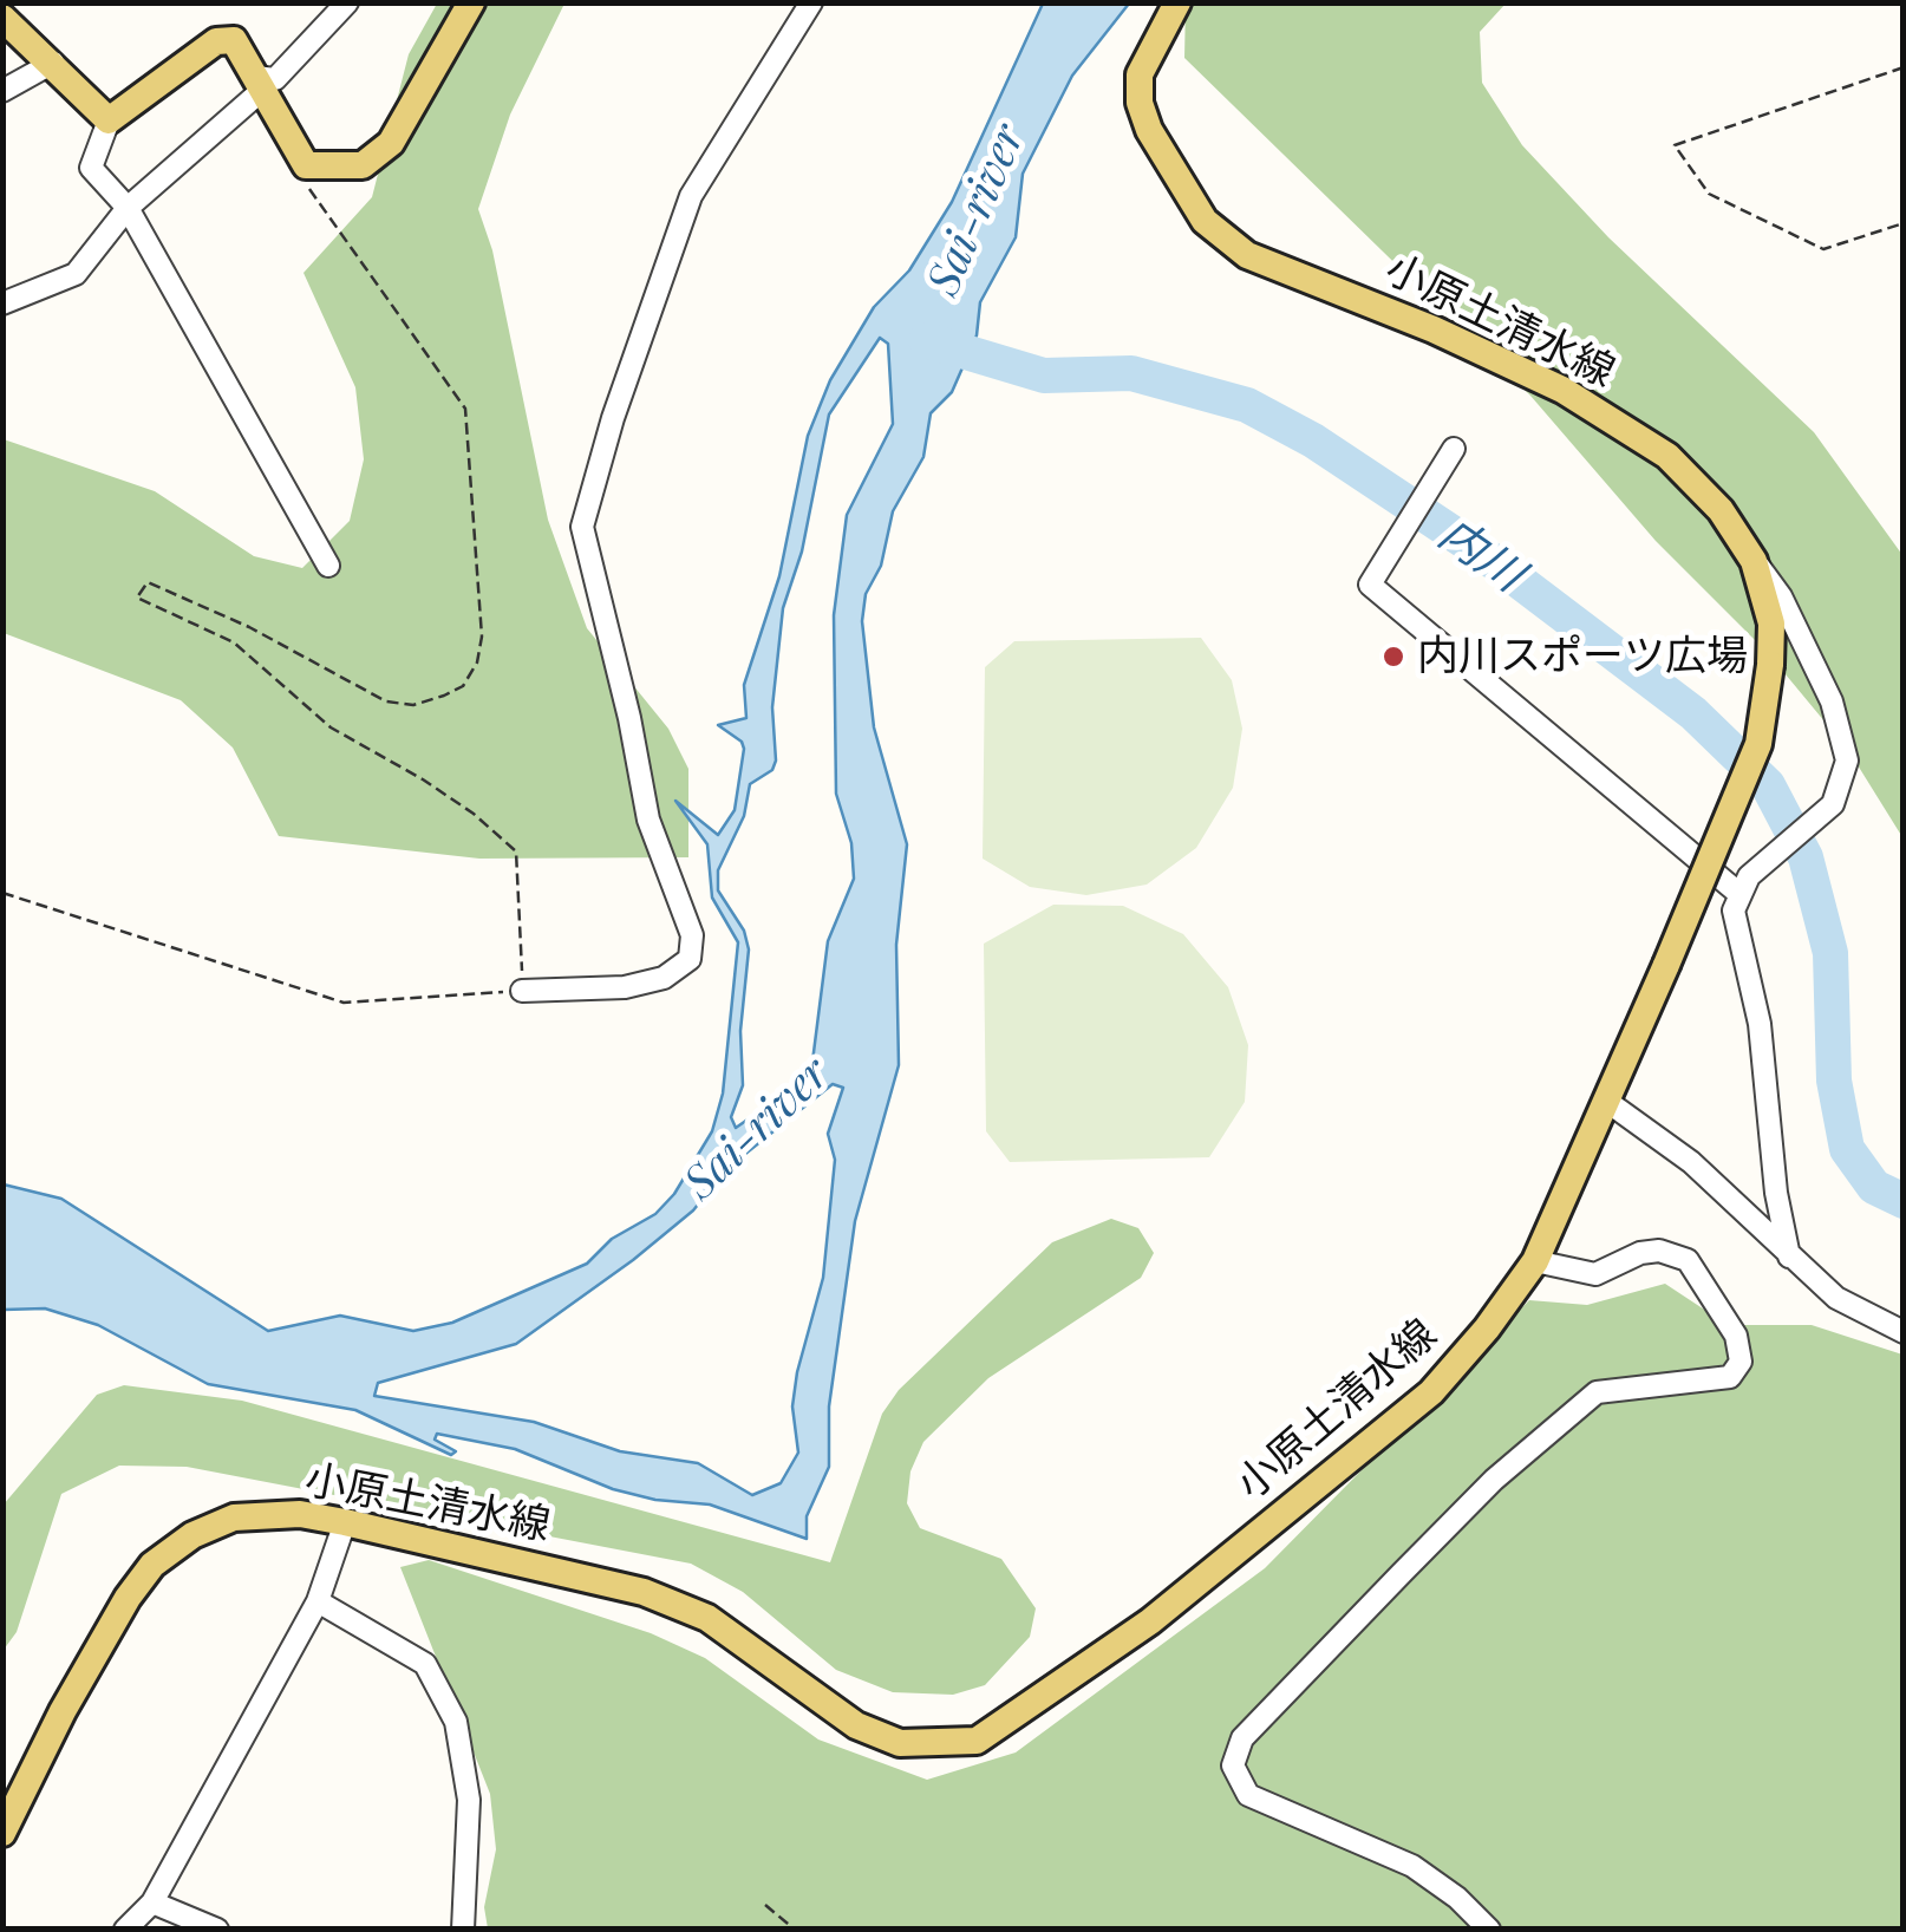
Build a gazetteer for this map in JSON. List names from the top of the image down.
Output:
{
  "streets": {
    "main road": ["小原土清水線"]
  },
  "water": ["Sai-river", "内川"],
  "places": ["内川スポーツ広場"]
}
